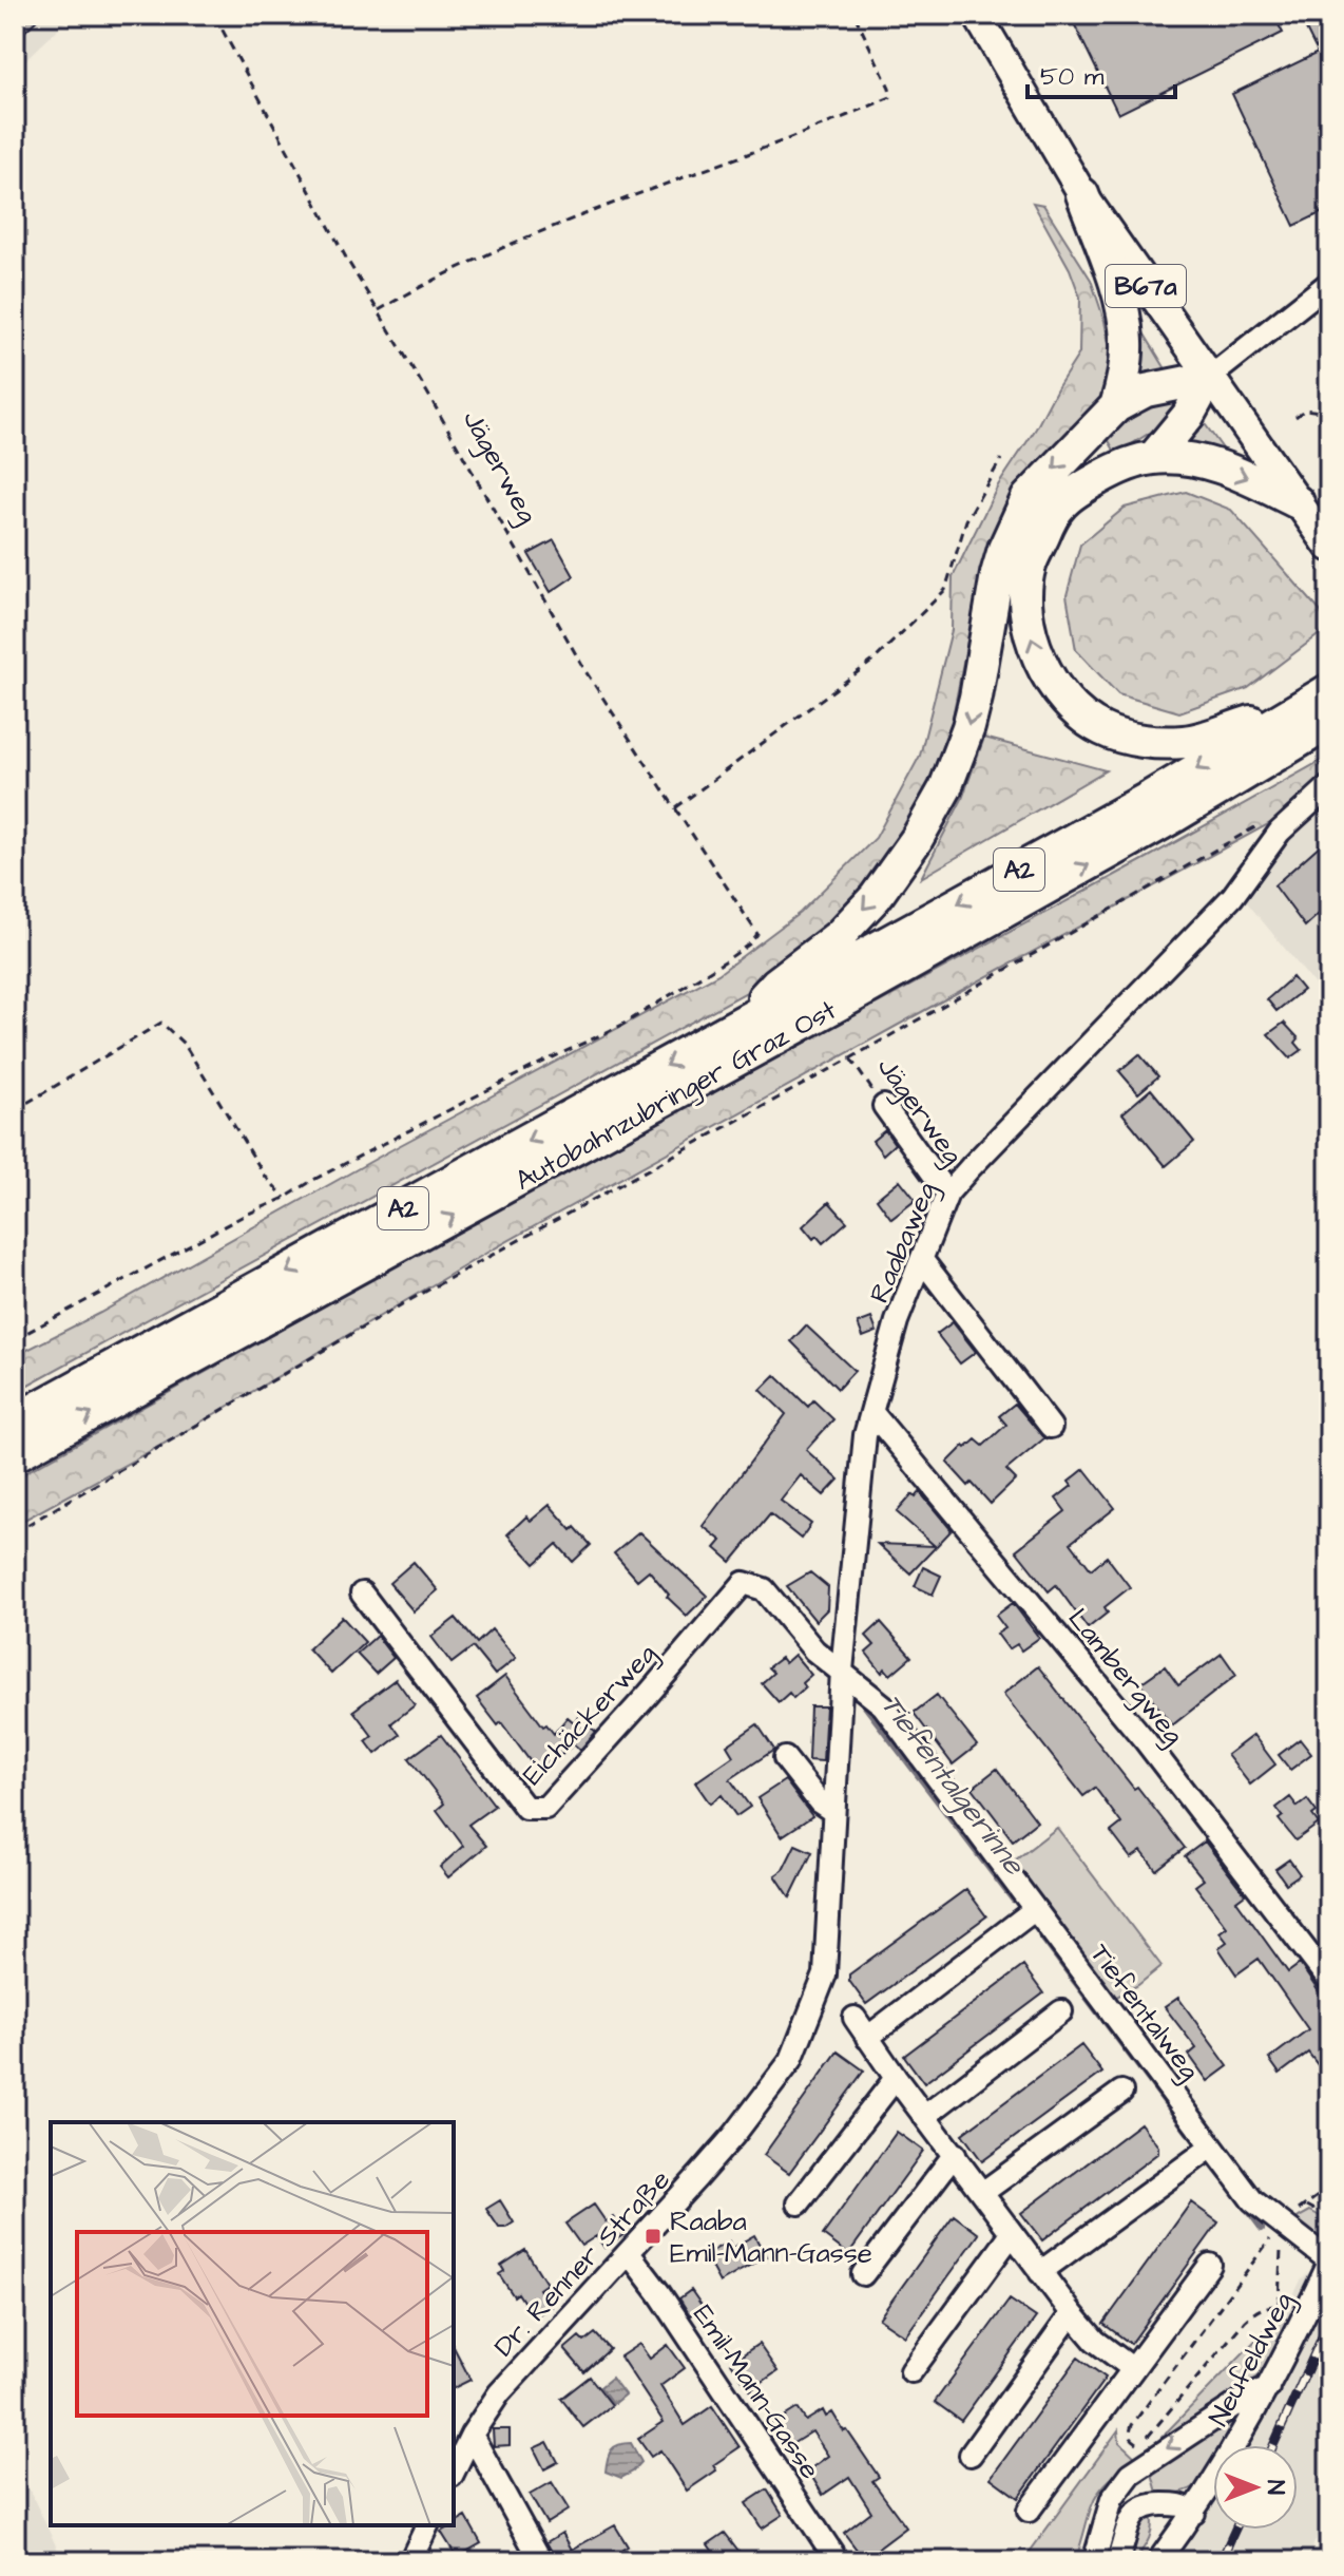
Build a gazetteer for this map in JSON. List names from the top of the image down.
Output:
{
  "streets": {
    "highway": ["A2", "Autobahnzubringer Graz Ost"],
    "main road": ["B67a"],
    "street": [
      "Jägerweg",
      "Raabaweg",
      "Lambergweg",
      "Eichäckerweg",
      "Tiefentalweg",
      "Dr. Renner Straße",
      "Neufeldweg",
      "Emil-Mann-Gasse"
    ]
  },
  "crossings": [
    ["Jägerweg", "Raabaweg"],
    ["Raabaweg", "Lambergweg"],
    ["Raabaweg", "Eichäckerweg"],
    ["Raabaweg", "Tiefentalweg"],
    ["Raabaweg", "Dr. Renner Straße"],
    ["Eichäckerweg", "Tiefentalweg"],
    ["Tiefentalweg", "Neufeldweg"],
    ["Dr. Renner Straße", "Emil-Mann-Gasse"]
  ],
  "water": ["Tiefentalgerinne"],
  "places": {
    "transit": ["Raaba Emil-Mann-Gasse"]
  },
  "scale_bar": "50 m",
  "north": "right"
}
